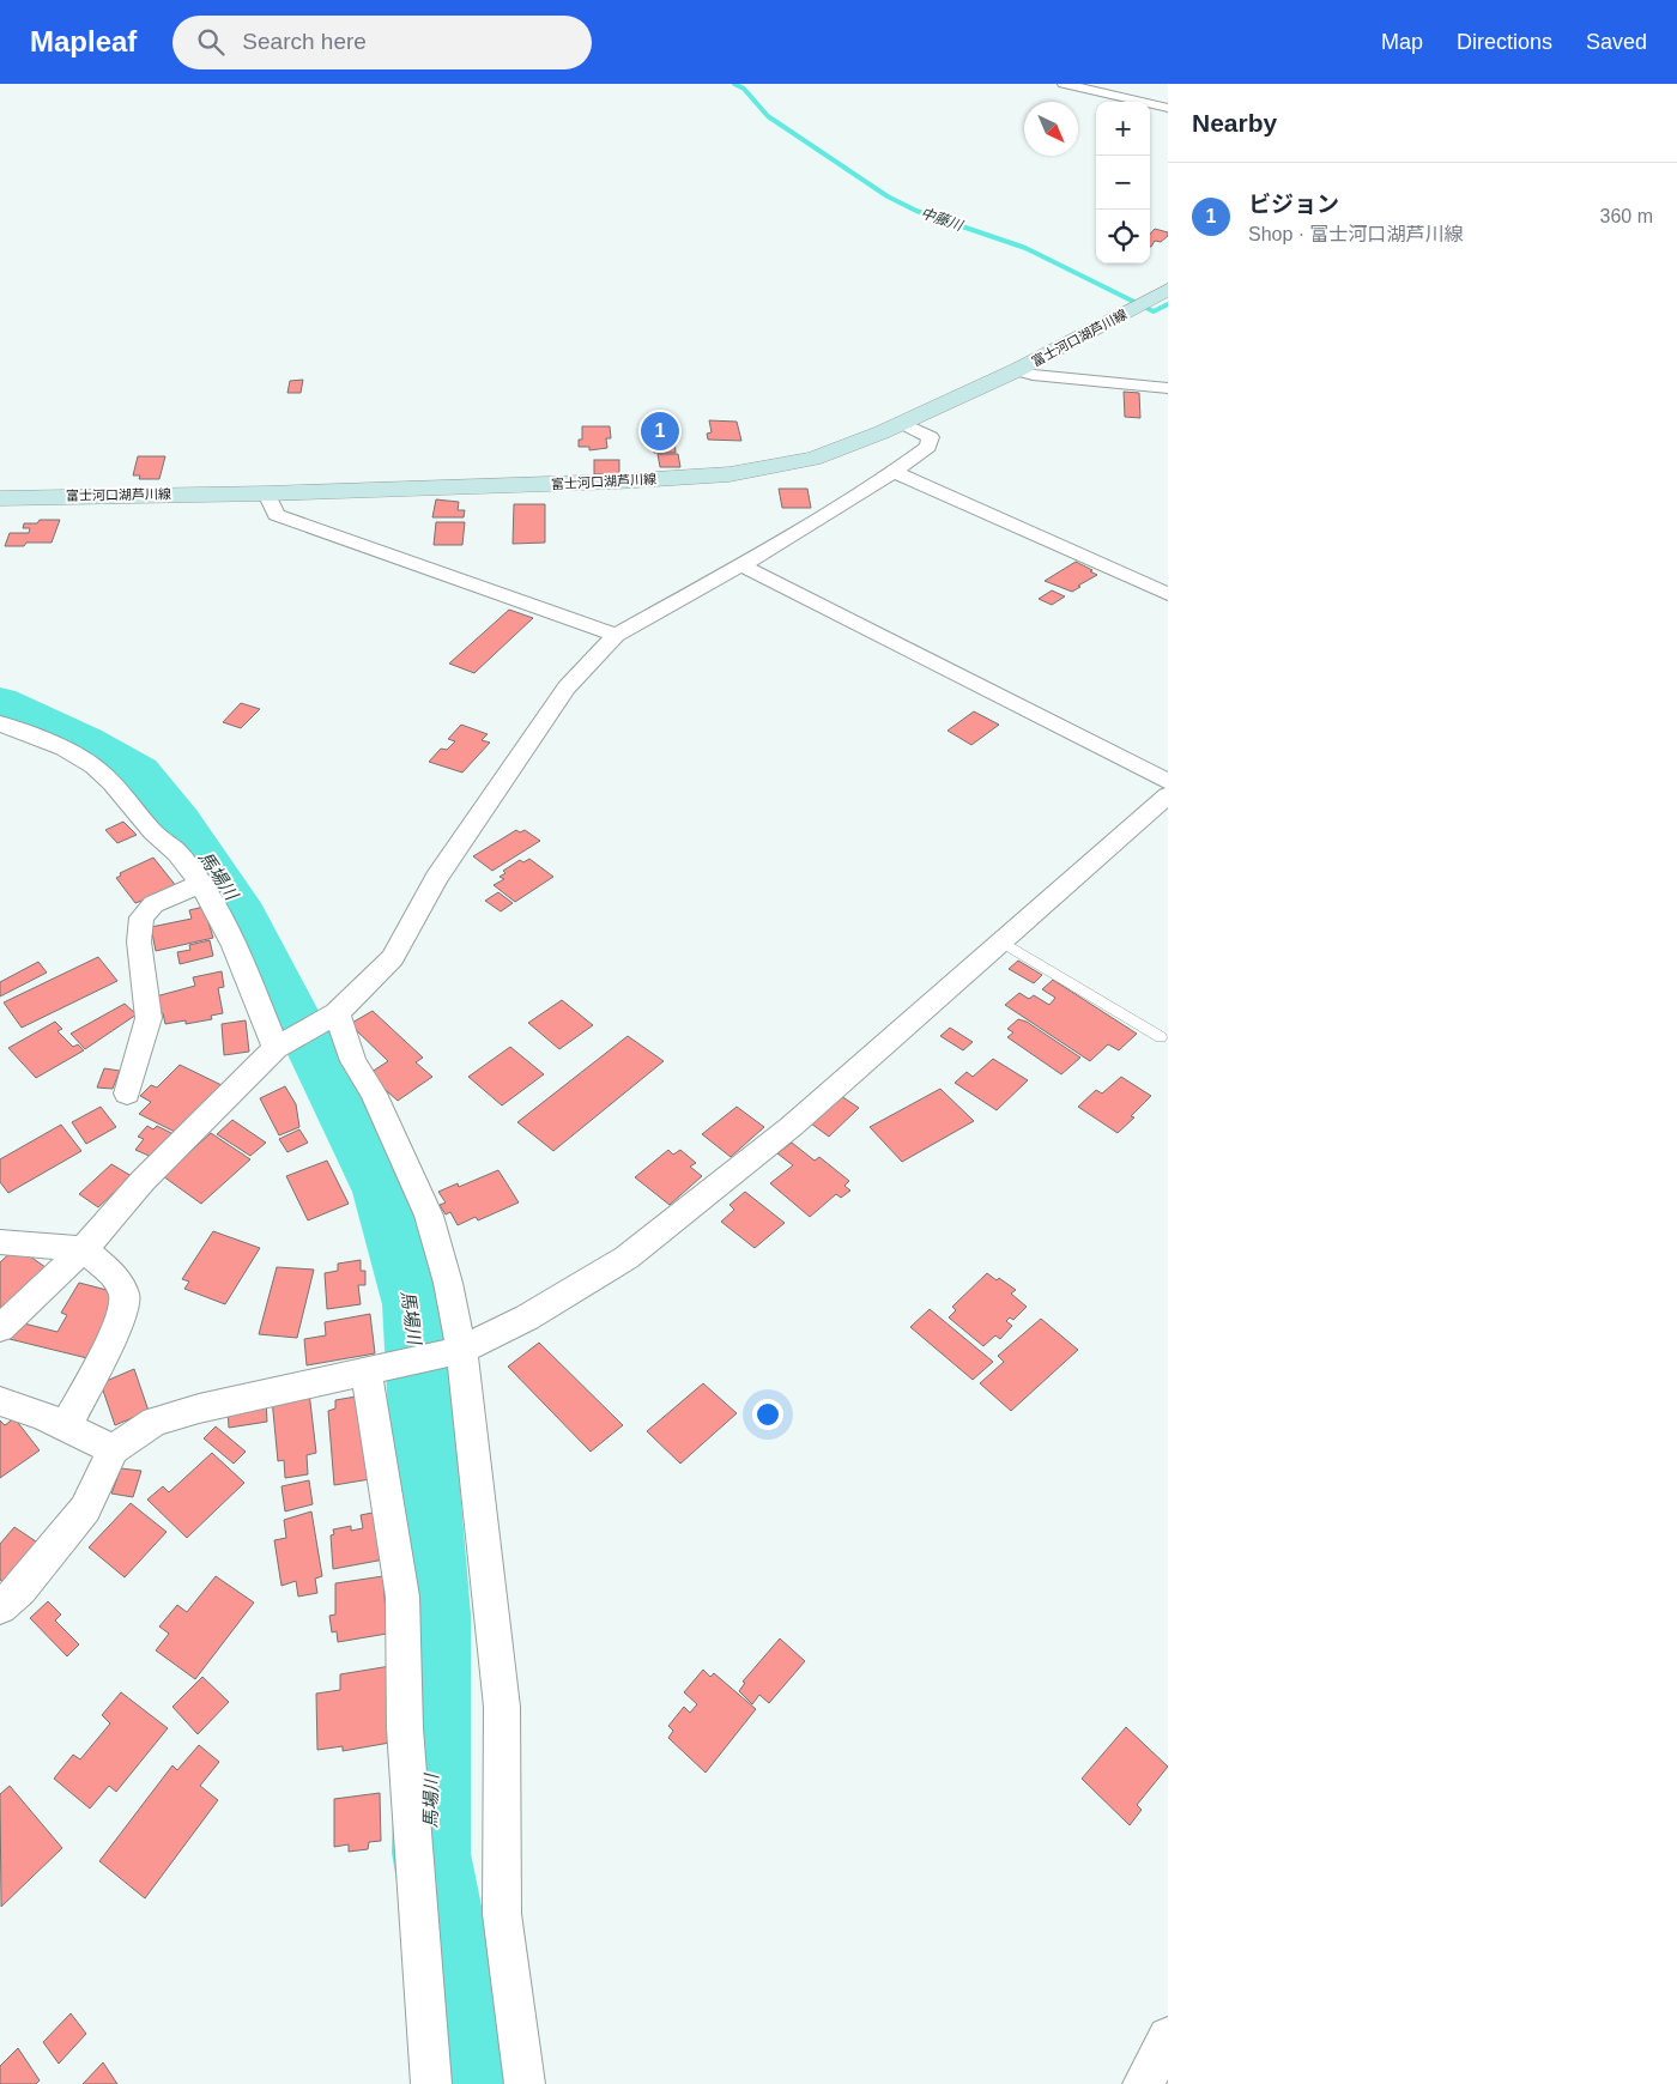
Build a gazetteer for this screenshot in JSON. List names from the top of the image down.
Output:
{
  "streets": {
    "main road": ["富士河口湖芦川線"]
  },
  "water": ["中藤川", "馬場川"],
  "north": "bottom right",
  "page": {
    "header": "Mapleaf",
    "search": "Search here",
    "nav": ["Map", "Directions", "Saved"],
    "heading": "Nearby",
    "map_buttons": ["+", "−"],
    "list": [
      {
        "mark": "1",
        "name": "ビジョン",
        "note": "Shop · 富士河口湖芦川線",
        "value": "360 m"
      }
    ],
    "pins": "1"
  }
}
